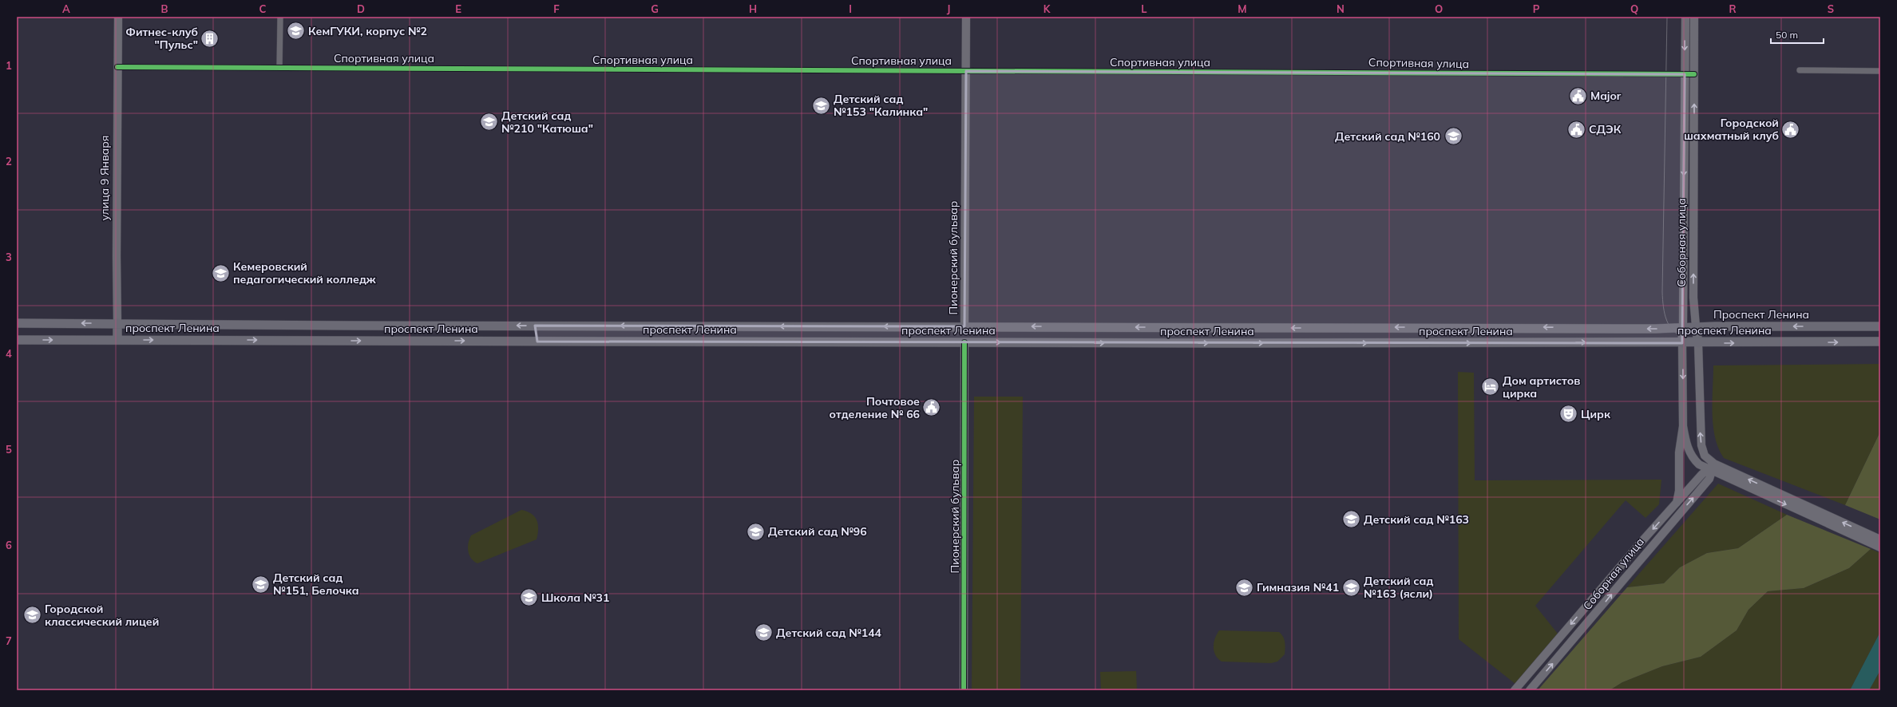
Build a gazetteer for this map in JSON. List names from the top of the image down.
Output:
{
  "streets": {
    "main road": [
      "улица 9 Января",
      "Соборная улица",
      "Пионерский бульвар",
      "Проспект Ленина",
      "проспект Ленина"
    ],
    "street": ["Спортивная улица"]
  },
  "crossings": [
    ["Спортивная улица", "улица 9 Января"],
    ["Спортивная улица", "Соборная улица"],
    ["Спортивная улица", "Пионерский бульвар"],
    ["улица 9 Января", "проспект Ленина"],
    ["Соборная улица", "Проспект Ленина"],
    ["Соборная улица", "проспект Ленина"],
    ["Пионерский бульвар", "проспект Ленина"],
    ["Проспект Ленина", "проспект Ленина"]
  ],
  "one_way": ["Проспект Ленина"],
  "places": {
    "school or university": [
      "КемГУКИ, корпус №2",
      "Детский сад №153 \"Калинка\"",
      "Детский сад №210 \"Катюша\"",
      "Детский сад №160",
      "Кемеровский педагогический колледж",
      "Детский сад №163",
      "Детский сад №96",
      "Детский сад №151, Белочка",
      "Гимназия №41",
      "Детский сад №163 (ясли)",
      "Школа №31",
      "Городской классический лицей",
      "Детский сад №144"
    ],
    "building": ["Фитнес-клуб \"Пульс\""],
    "public building": [
      "Major",
      "СДЭК",
      "Городской шахматный клуб",
      "Почтовое отделение № 66"
    ],
    "hotel": ["Дом артистов цирка"],
    "theatre": ["Цирк"]
  },
  "scale_bar": "50 m",
  "grid": {
    "columns": [
      "A",
      "B",
      "C",
      "D",
      "E",
      "F",
      "G",
      "H",
      "I",
      "J",
      "K",
      "L",
      "M",
      "N",
      "O",
      "P",
      "Q",
      "R",
      "S"
    ],
    "rows": [
      "1",
      "2",
      "3",
      "4",
      "5",
      "6",
      "7"
    ]
  }
}
